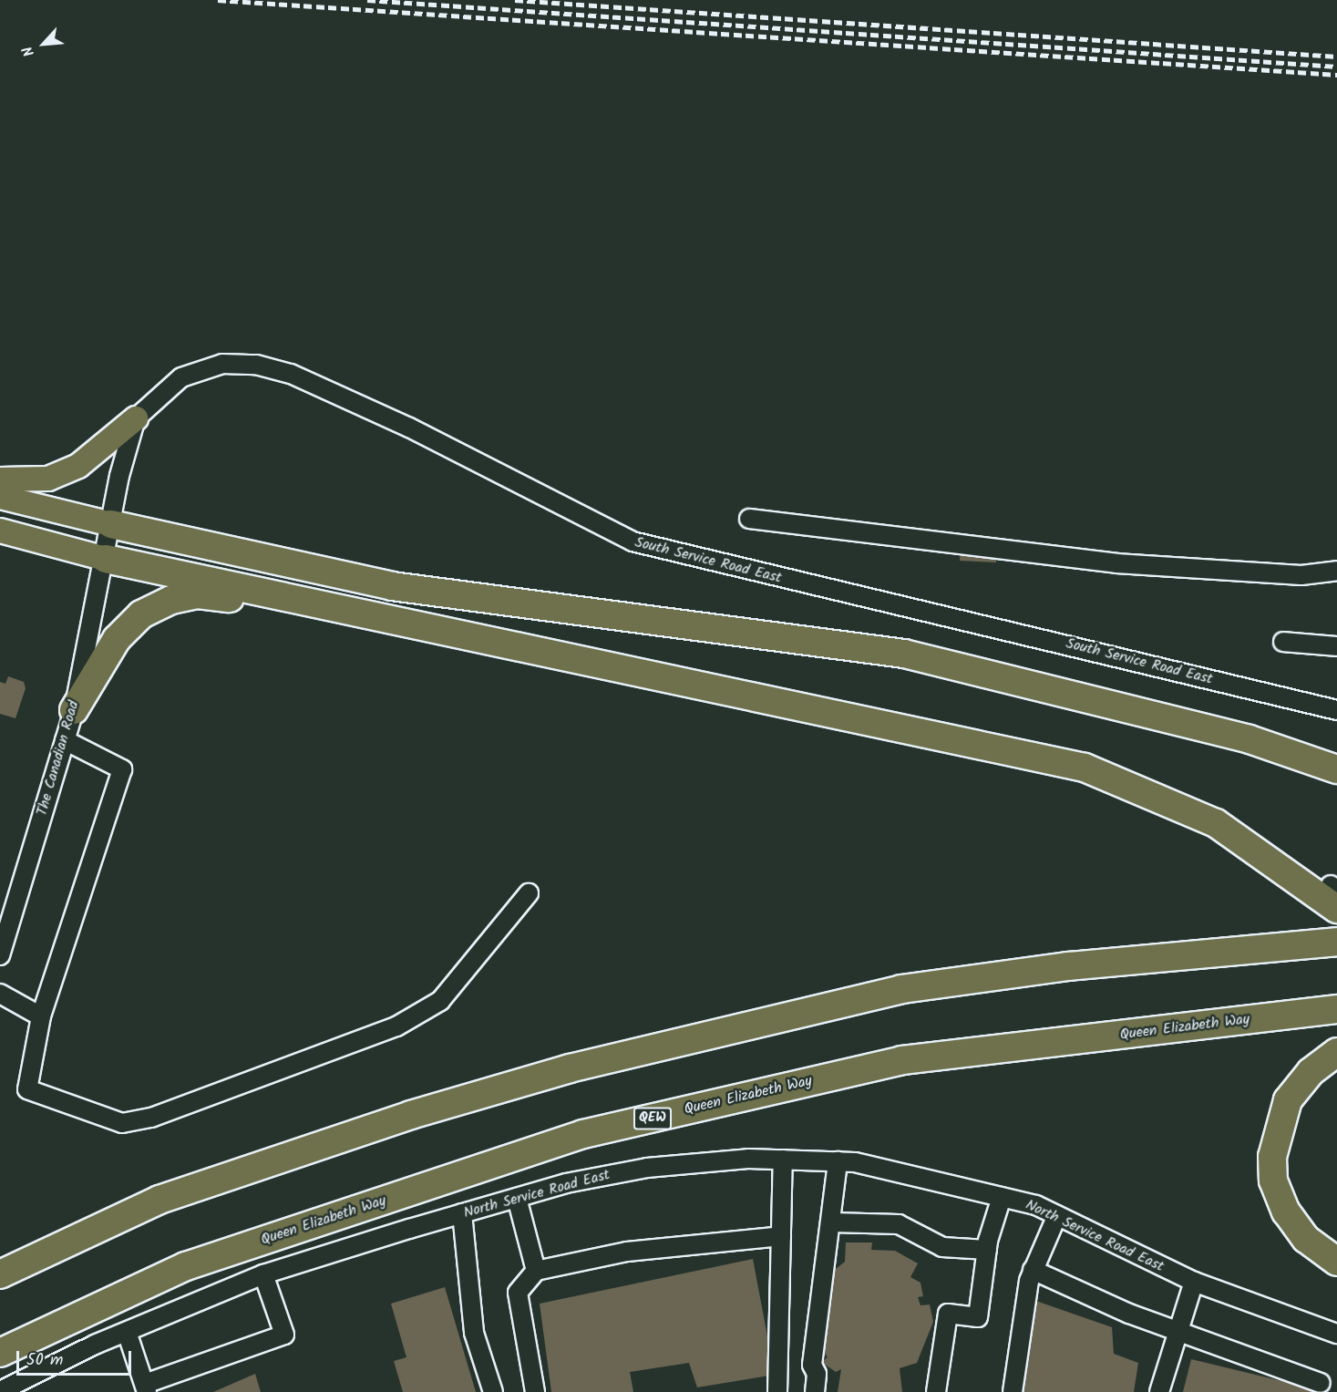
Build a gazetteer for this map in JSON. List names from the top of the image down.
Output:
{
  "streets": {
    "highway": ["Queen Elizabeth Way", "QEW"],
    "street": ["South Service Road East", "The Canadian Road", "North Service Road East"]
  },
  "scale_bar": "50 m",
  "north": "bottom left"
}
